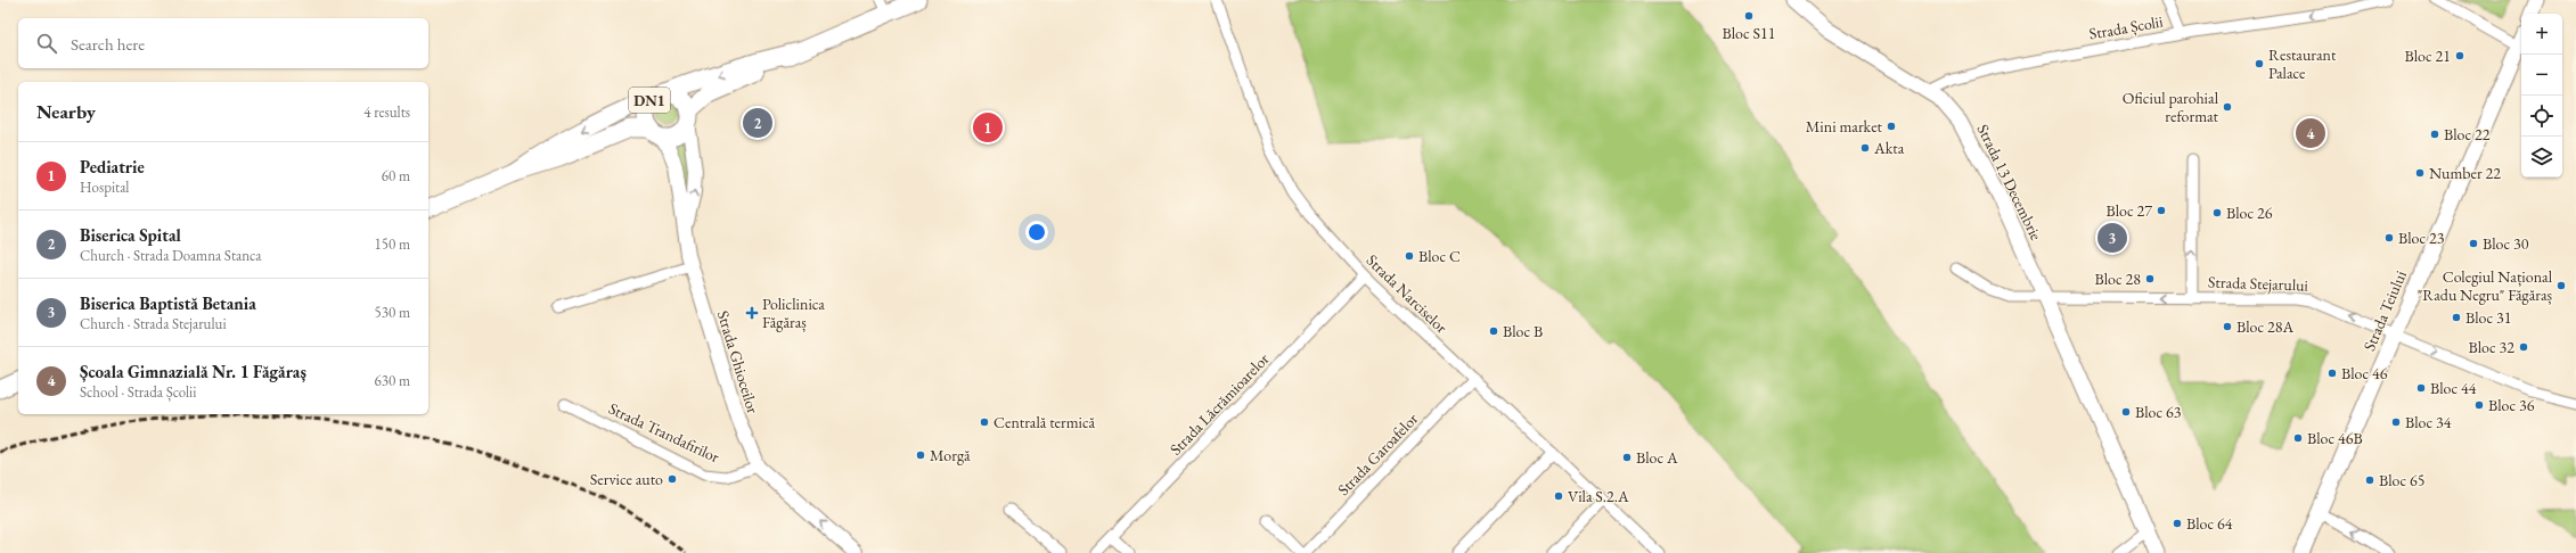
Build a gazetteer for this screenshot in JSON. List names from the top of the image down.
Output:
{
  "streets": {
    "main road": ["DN1", "Strada 13 Decembrie", "Strada Teiului"],
    "street": [
      "Strada Școlii",
      "Strada Stejarului",
      "Strada Narciselor",
      "Strada Ghioceilor",
      "Strada Lăcrămioarelor",
      "Strada Trandafirilor",
      "Strada Garoafelor"
    ]
  },
  "crossings": [
    ["Strada Școlii", "Strada 13 Decembrie"],
    ["DN1", "Strada Ghioceilor"],
    ["Strada 13 Decembrie", "Strada Stejarului"],
    ["Strada Stejarului", "Strada Teiului"],
    ["Strada Narciselor", "Strada Lăcrămioarelor"],
    ["Strada Narciselor", "Strada Garoafelor"],
    ["Strada Ghioceilor", "Strada Trandafirilor"]
  ],
  "one_way": ["Strada Școlii"],
  "places": {
    "other": [
      "Bloc S11",
      "Bloc 21",
      "Restaurant Palace",
      "Oficiul parohial reformat",
      "Mini market",
      "Bloc 22",
      "Akta",
      "Number 22",
      "Bloc 27",
      "Bloc 26",
      "Bloc 23",
      "Bloc 30",
      "Bloc C",
      "Bloc 28",
      "Colegiul Național \"Radu Negru\" Făgăraș",
      "Bloc 31",
      "Bloc 28A",
      "Bloc B",
      "Bloc 32",
      "Bloc 46",
      "Bloc 44",
      "Bloc 36",
      "Bloc 63",
      "Centrală termică",
      "Bloc 34",
      "Bloc 46B",
      "Morgă",
      "Bloc A",
      "Service auto",
      "Bloc 65",
      "Vila S.2.A",
      "Bloc 64"
    ],
    "health": ["Policlinica Făgăraș"]
  },
  "page": {
    "map_buttons": ["+", "−"],
    "search": "Search here",
    "heading": ["Nearby", "4 results"],
    "pins": [
      "2",
      "1",
      "4",
      "3"
    ],
    "list": [
      {
        "mark": "1",
        "name": "Pediatrie",
        "note": "Hospital",
        "value": "60 m"
      },
      {
        "mark": "2",
        "name": "Biserica Spital",
        "note": "Church · Strada Doamna Stanca",
        "value": "150 m"
      },
      {
        "mark": "3",
        "name": "Biserica Baptistă Betania",
        "note": "Church · Strada Stejarului",
        "value": "530 m"
      },
      {
        "mark": "4",
        "name": "Școala Gimnazială Nr. 1 Făgăraș",
        "note": "School · Strada Școlii",
        "value": "630 m"
      }
    ]
  }
}
